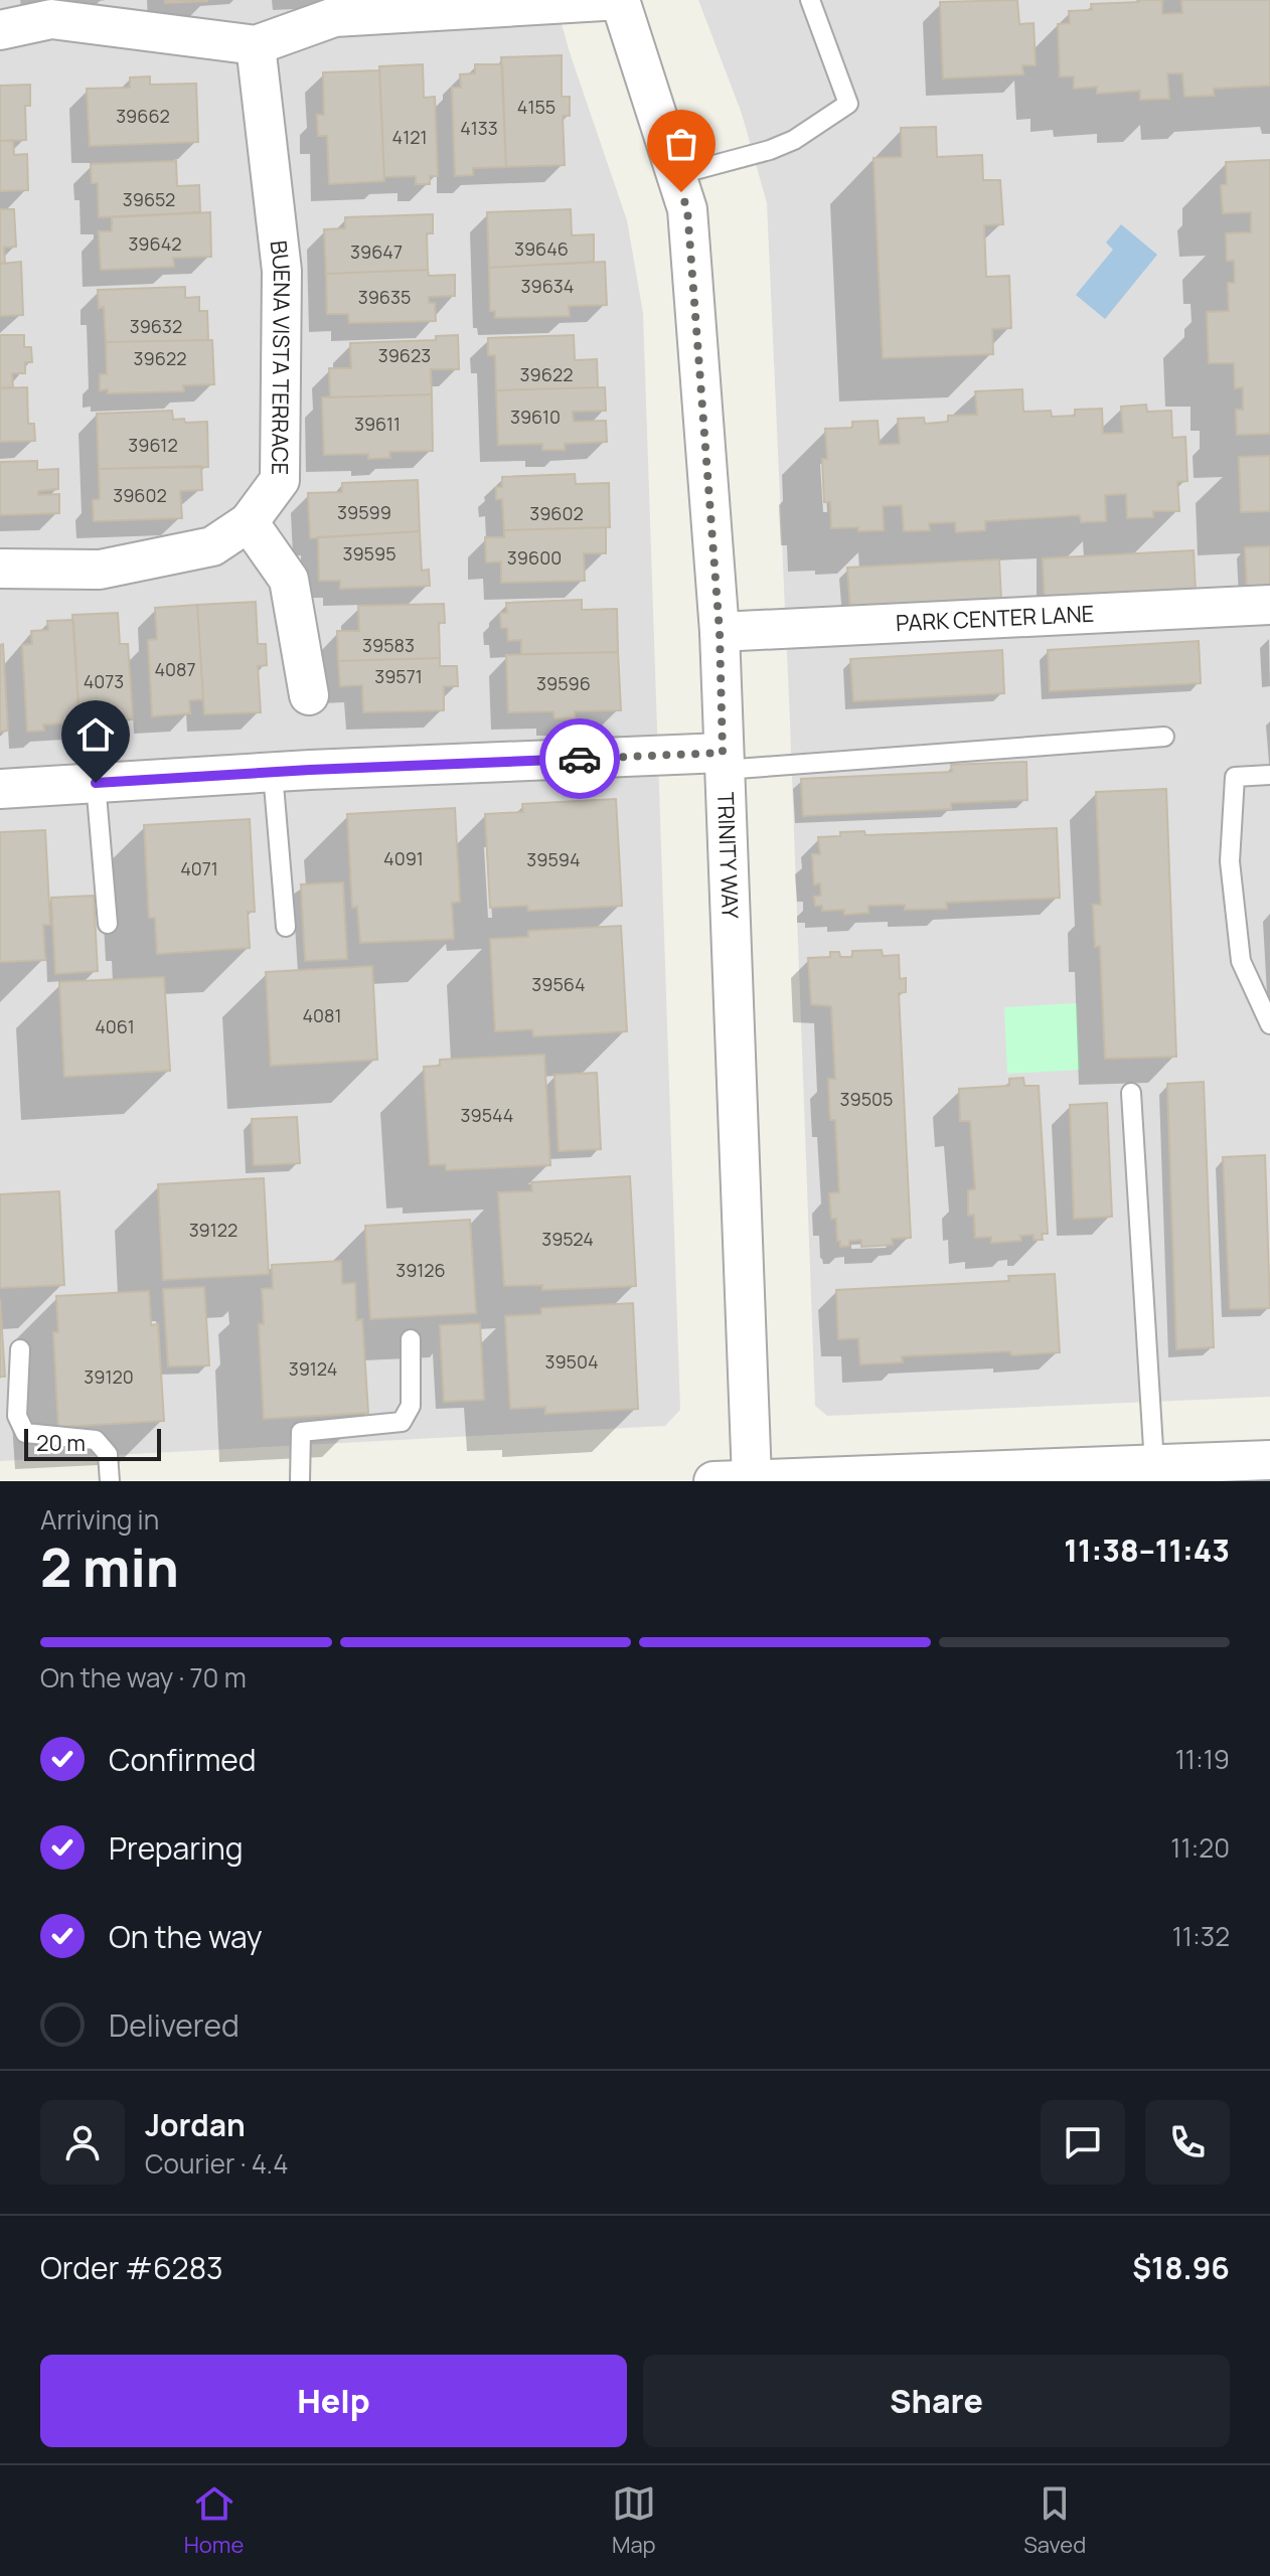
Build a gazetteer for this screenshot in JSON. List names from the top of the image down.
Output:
{
  "streets": {
    "street": ["BUENA VISTA TERRACE", "PARK CENTER LANE", "TRINITY WAY"]
  },
  "crossings": [
    ["PARK CENTER LANE", "TRINITY WAY"]
  ],
  "house_numbers": [
    "4155",
    "39662",
    "4133",
    "4121",
    "39652",
    "39642",
    "39646",
    "39647",
    "39634",
    "39635",
    "39632",
    "39623",
    "39622",
    "39622",
    "39610",
    "39611",
    "39612",
    "39602",
    "39599",
    "39602",
    "39595",
    "39600",
    "39583",
    "4087",
    "39571",
    "4073",
    "39596",
    "4091",
    "39594",
    "4071",
    "39564",
    "4081",
    "4061",
    "39505",
    "39544",
    "39122",
    "39524",
    "39126",
    "39504",
    "39124",
    "39120"
  ],
  "scale_bar": "20 m",
  "page": {
    "scale": "20 m",
    "heading": ["2 min", "Arriving in", "11:38–11:43"],
    "panel": [
      "Jordan",
      "Courier · 4.4",
      "Order #6283",
      "$18.96"
    ],
    "bar": "On the way · 70 m",
    "list": [
      ["Confirmed", "11:19"],
      ["Preparing", "11:20"],
      ["On the way", "11:32"],
      "Delivered"
    ],
    "buttons": ["Help", "Share"],
    "tabs": ["Home", "Map", "Saved"]
  }
}
